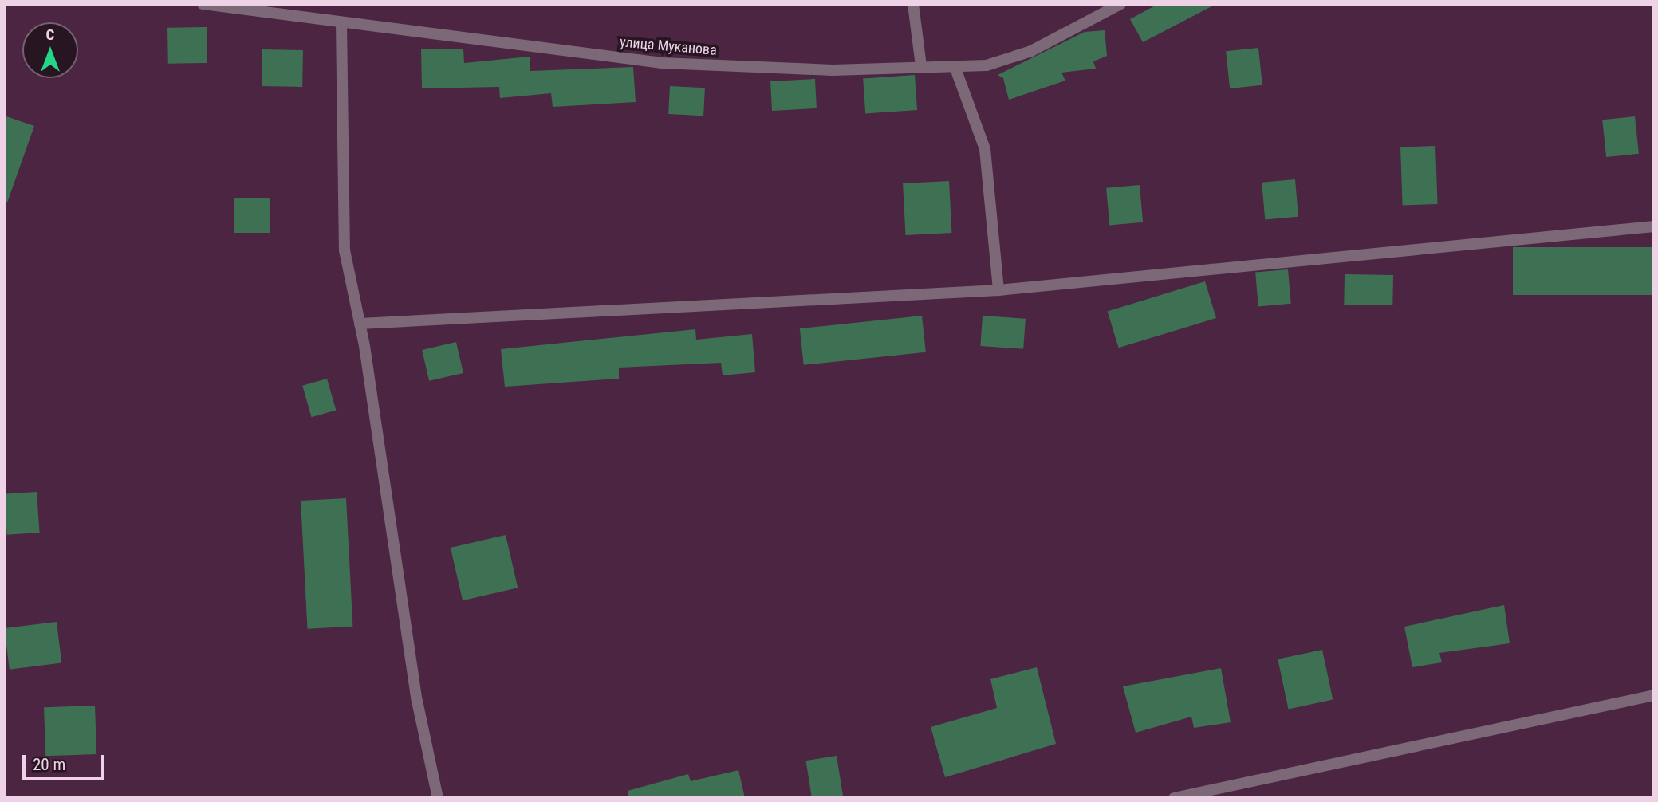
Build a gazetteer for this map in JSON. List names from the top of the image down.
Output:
{
  "streets": {
    "street": ["улица Муканова"]
  },
  "scale_bar": "20 m",
  "north": "top"
}
